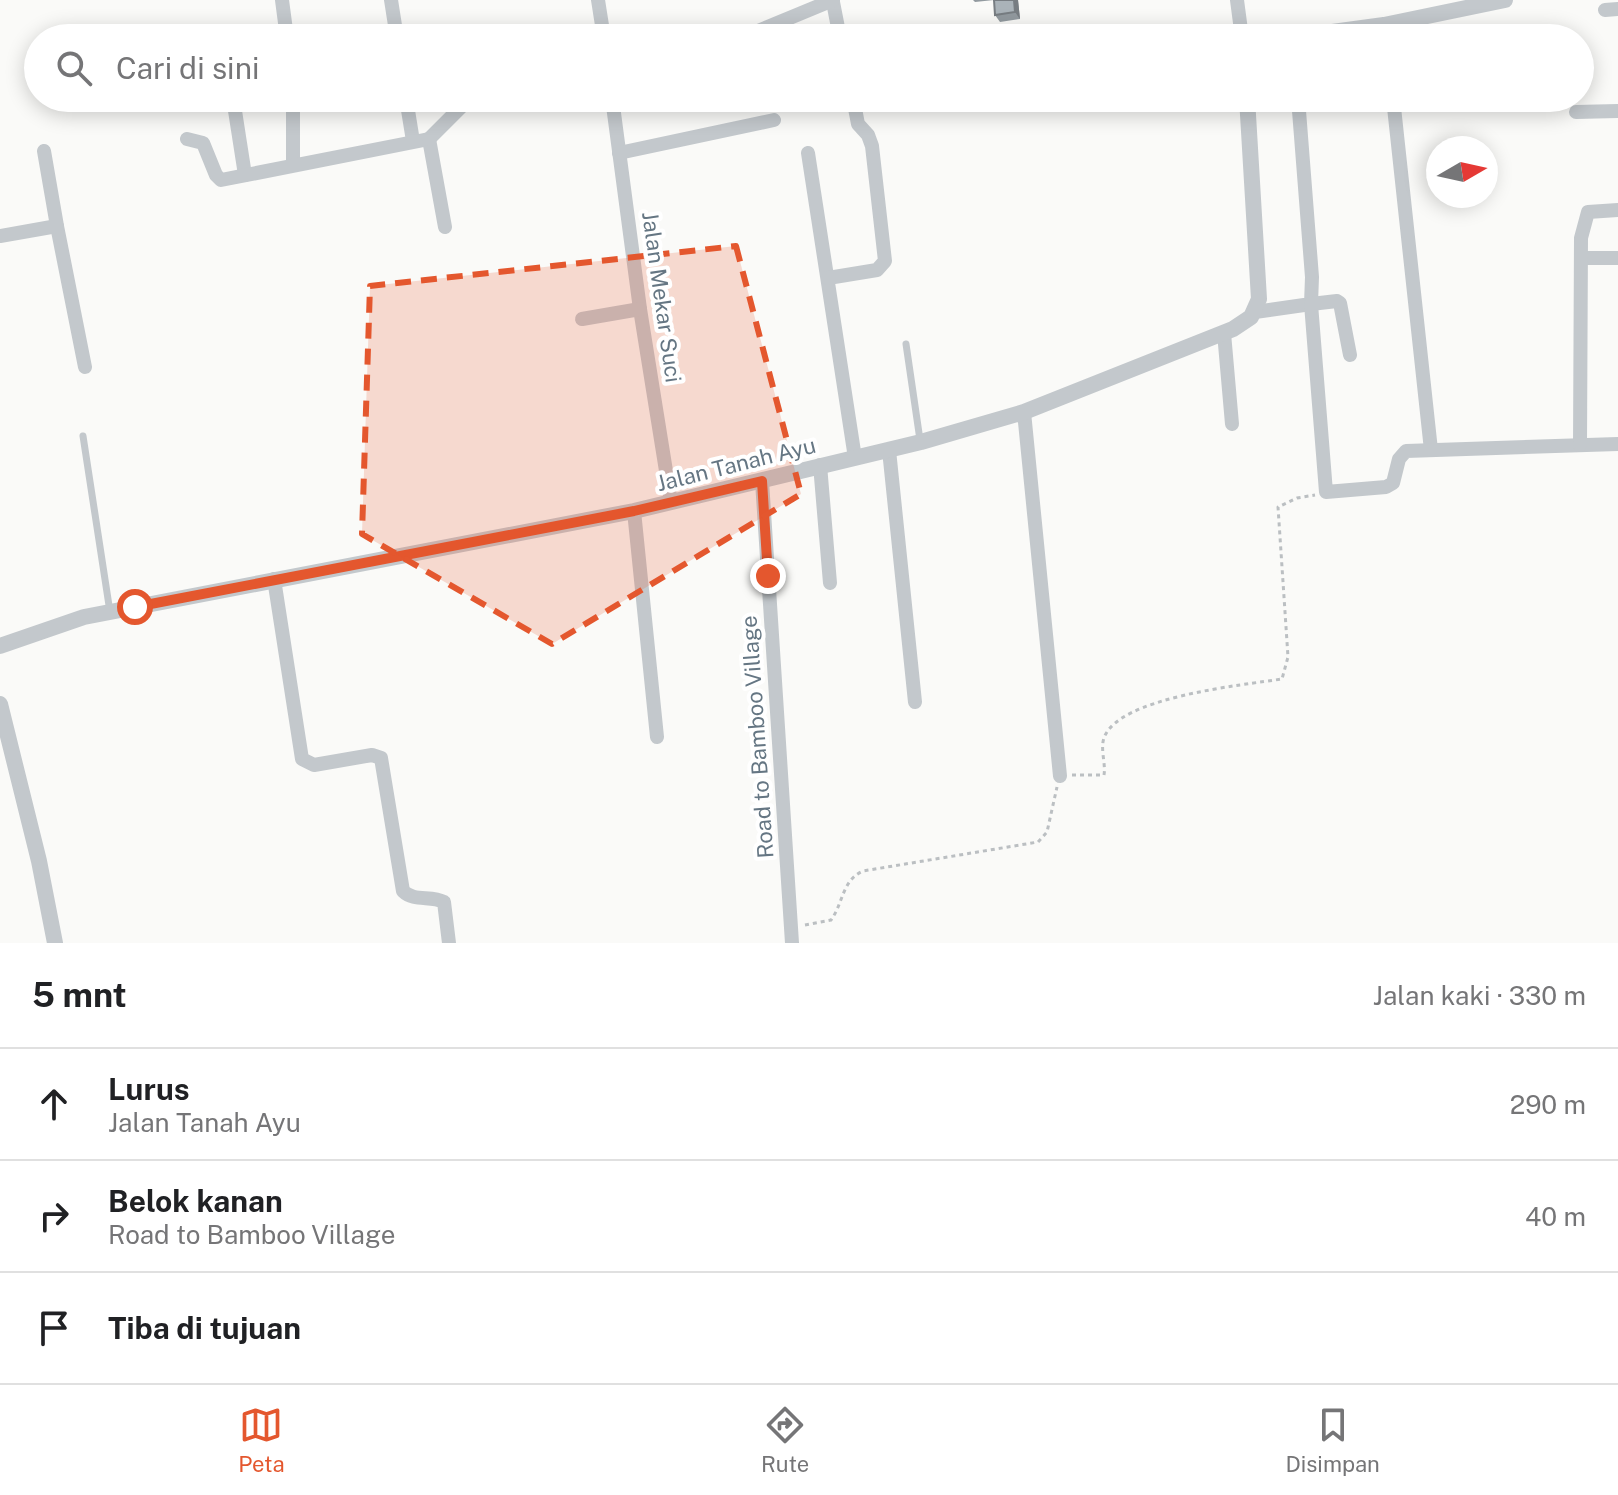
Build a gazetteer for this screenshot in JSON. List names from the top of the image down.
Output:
{
  "streets": {
    "street": ["Jalan Mekar Suci", "Jalan Tanah Ayu", "Road to Bamboo Village"]
  },
  "crossings": [
    ["Jalan Mekar Suci", "Jalan Tanah Ayu"],
    ["Jalan Tanah Ayu", "Road to Bamboo Village"]
  ],
  "north": "right",
  "page": {
    "search": "Cari di sini",
    "heading": ["5 mnt", "Jalan kaki · 330 m"],
    "list": [
      ["Lurus", "Jalan Tanah Ayu", "290 m"],
      ["Belok kanan", "Road to Bamboo Village", "40 m"],
      "Tiba di tujuan"
    ],
    "nav": ["Peta", "Rute", "Disimpan"]
  }
}
